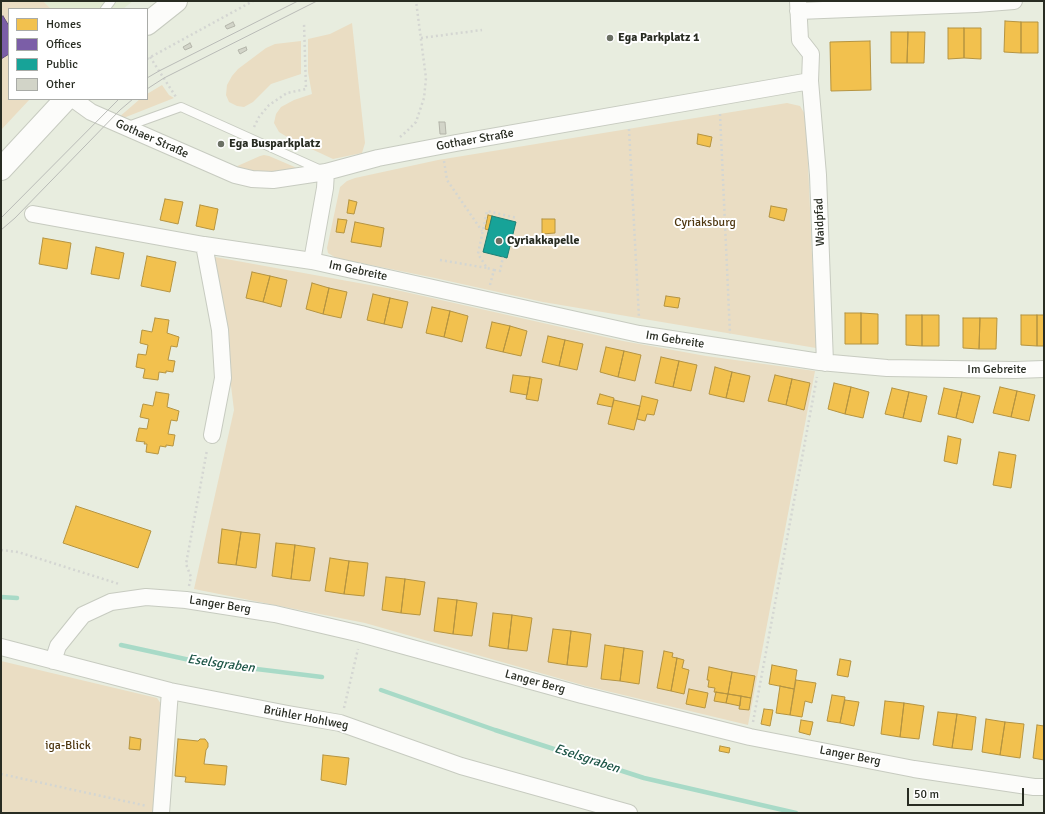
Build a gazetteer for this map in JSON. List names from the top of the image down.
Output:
{
  "streets": {
    "street": [
      "Gothaer Straße",
      "Waidpfad",
      "Im Gebreite",
      "Langer Berg",
      "Brühler Hohlweg"
    ]
  },
  "crossings": [
    ["Gothaer Straße", "Waidpfad"],
    ["Gothaer Straße", "Im Gebreite"],
    ["Waidpfad", "Im Gebreite"],
    ["Langer Berg", "Brühler Hohlweg"]
  ],
  "water": ["Eselsgraben"],
  "parks": ["Cyriaksburg", "iga-Blick"],
  "places": ["Ega Parkplatz 1", "Ega Busparkplatz", "Cyriakkapelle"],
  "legend": [
    "Homes",
    "Offices",
    "Public",
    "Other"
  ],
  "scale_bar": "50 m"
}
